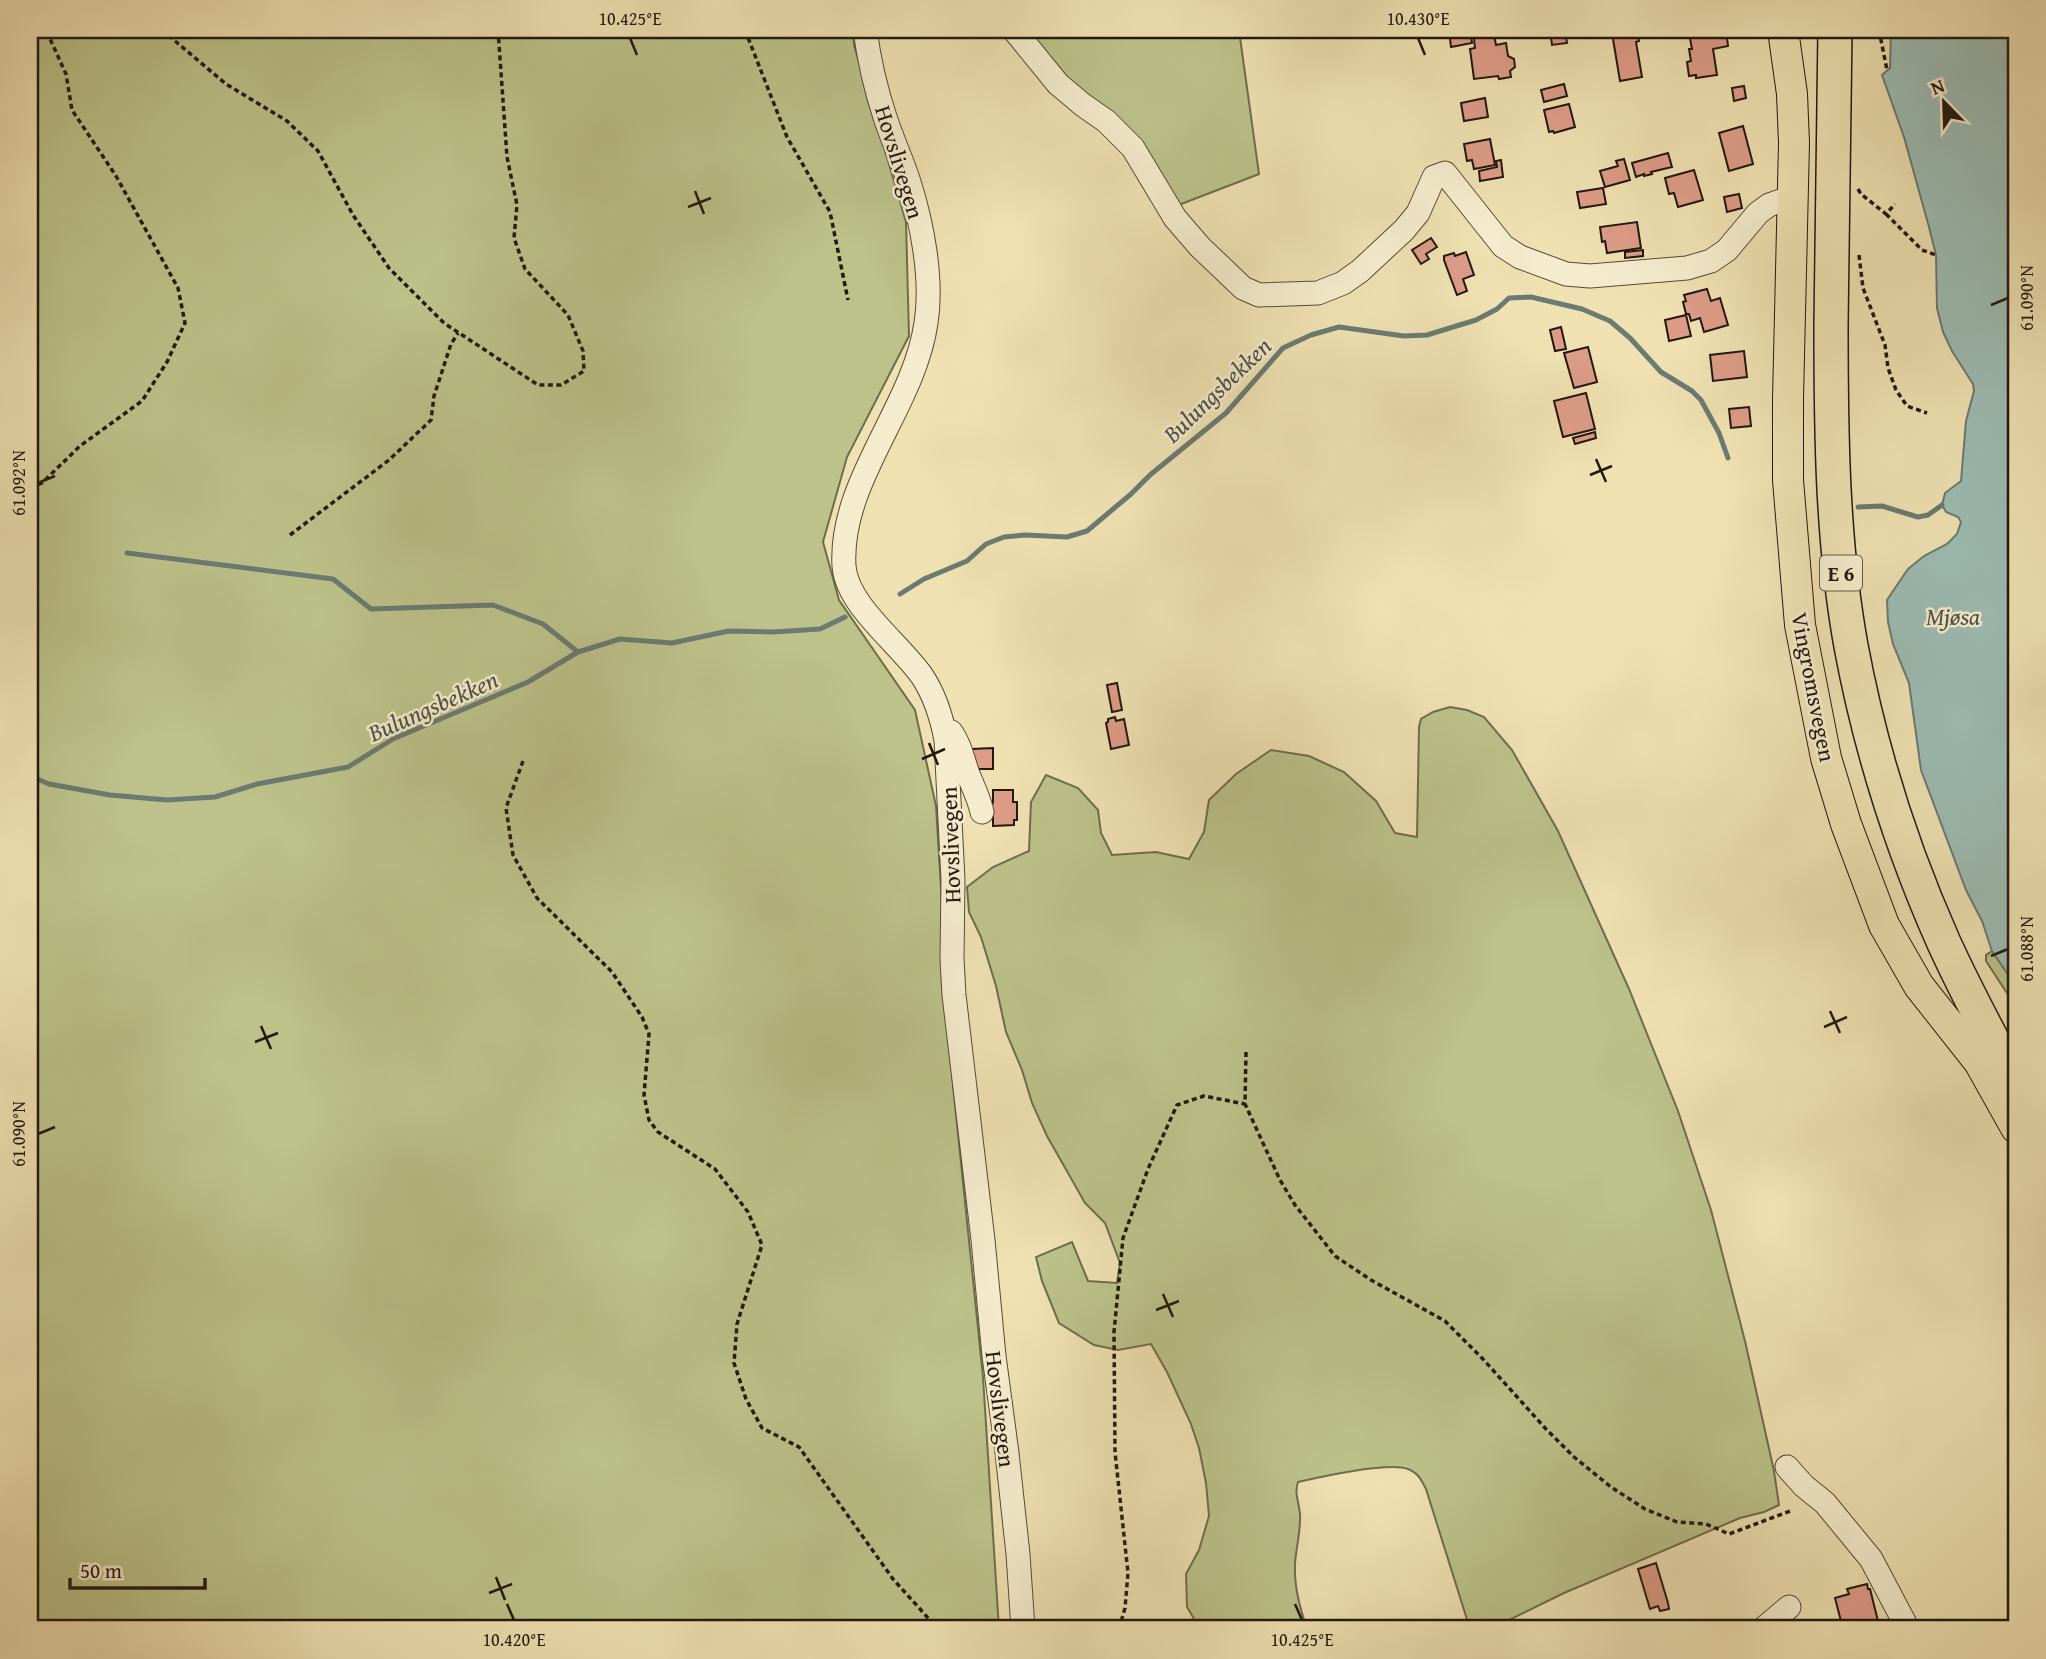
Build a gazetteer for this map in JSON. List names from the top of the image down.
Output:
{
  "streets": {
    "highway": ["E 6"],
    "main road": ["Vingromsvegen"],
    "street": ["Hovslivegen"]
  },
  "water": ["Bulungsbekken", "Mjøsa"],
  "scale_bar": "50 m",
  "north": "top left",
  "coordinates": [
    "10.425°E",
    "10.430°E",
    "61.090°N",
    "61.092°N",
    "61.088°N",
    "10.420°E"
  ]
}
